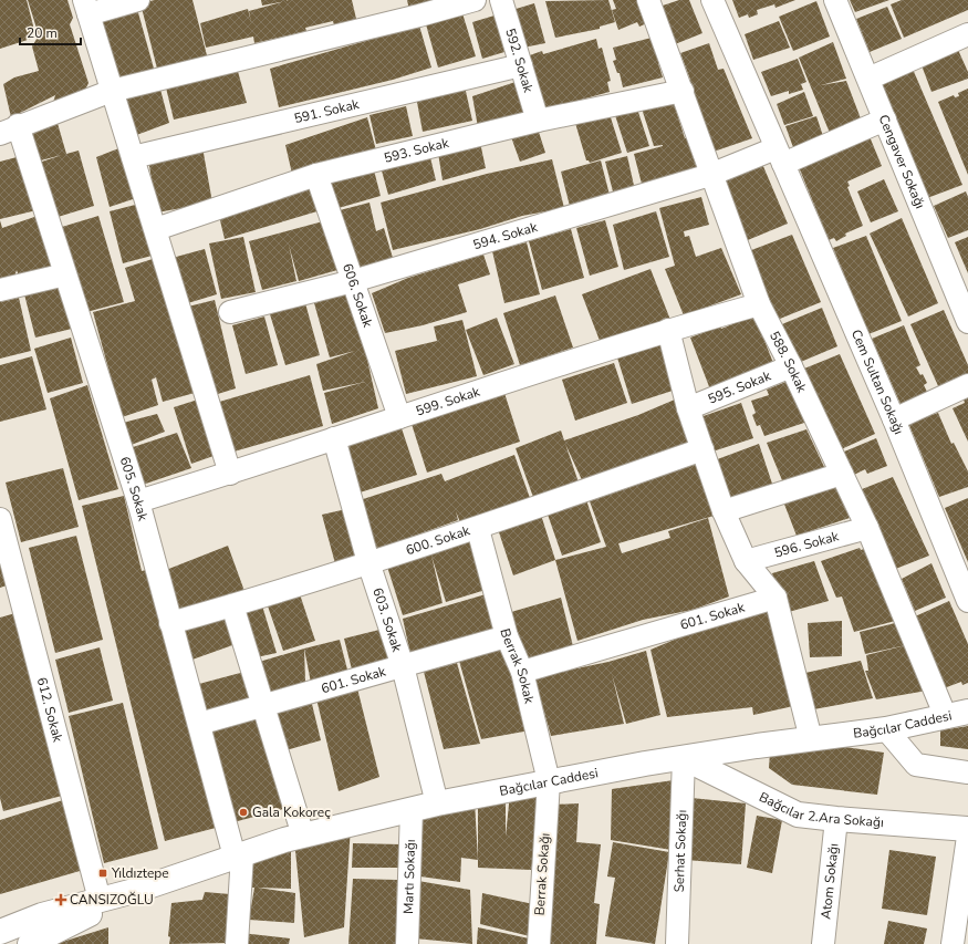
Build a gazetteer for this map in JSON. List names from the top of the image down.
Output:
{
  "streets": {
    "main road": ["Bağcılar Caddesi", "Bağcılar 2.Ara Sokağı"],
    "street": [
      "592. Sokak",
      "591. Sokak",
      "593. Sokak",
      "Cengaver Sokağı",
      "594. Sokak",
      "606. Sokak",
      "588. Sokak",
      "Cem Sultan Sokağı",
      "595. Sokak",
      "599. Sokak",
      "605. Sokak",
      "600. Sokak",
      "596. Sokak",
      "601. Sokak",
      "603. Sokak",
      "Berrak Sokak",
      "612. Sokak",
      "Serhat Sokağı",
      "Berrak Sokağı",
      "Martı Sokağı",
      "Atom Sokağı"
    ]
  },
  "crossings": [
    ["592. Sokak", "591. Sokak"],
    ["592. Sokak", "593. Sokak"],
    ["593. Sokak", "606. Sokak"],
    ["593. Sokak", "588. Sokak"],
    ["594. Sokak", "606. Sokak"],
    ["594. Sokak", "588. Sokak"],
    ["594. Sokak", "Cem Sultan Sokağı"],
    ["606. Sokak", "599. Sokak"],
    ["588. Sokak", "595. Sokak"],
    ["588. Sokak", "599. Sokak"],
    ["588. Sokak", "596. Sokak"],
    ["588. Sokak", "Bağcılar Caddesi"],
    ["599. Sokak", "605. Sokak"],
    ["599. Sokak", "603. Sokak"],
    ["605. Sokak", "600. Sokak"],
    ["605. Sokak", "601. Sokak"],
    ["605. Sokak", "Bağcılar Caddesi"],
    ["600. Sokak", "603. Sokak"],
    ["600. Sokak", "Berrak Sokak"],
    ["601. Sokak", "603. Sokak"],
    ["601. Sokak", "Berrak Sokak"],
    ["603. Sokak", "Bağcılar Caddesi"],
    ["Berrak Sokak", "Bağcılar Caddesi"],
    ["Berrak Sokak", "Berrak Sokağı"],
    ["612. Sokak", "Bağcılar Caddesi"],
    ["Bağcılar Caddesi", "Bağcılar 2.Ara Sokağı"],
    ["Bağcılar Caddesi", "Serhat Sokağı"],
    ["Bağcılar Caddesi", "Berrak Sokağı"],
    ["Bağcılar Caddesi", "Martı Sokağı"],
    ["Bağcılar 2.Ara Sokağı", "Serhat Sokağı"],
    ["Bağcılar 2.Ara Sokağı", "Atom Sokağı"]
  ],
  "places": {
    "other": ["Gala Kokoreç"],
    "transit": ["Yıldıztepe"],
    "health": ["CANSIZOĞLU"]
  },
  "scale_bar": "20 m"
}
